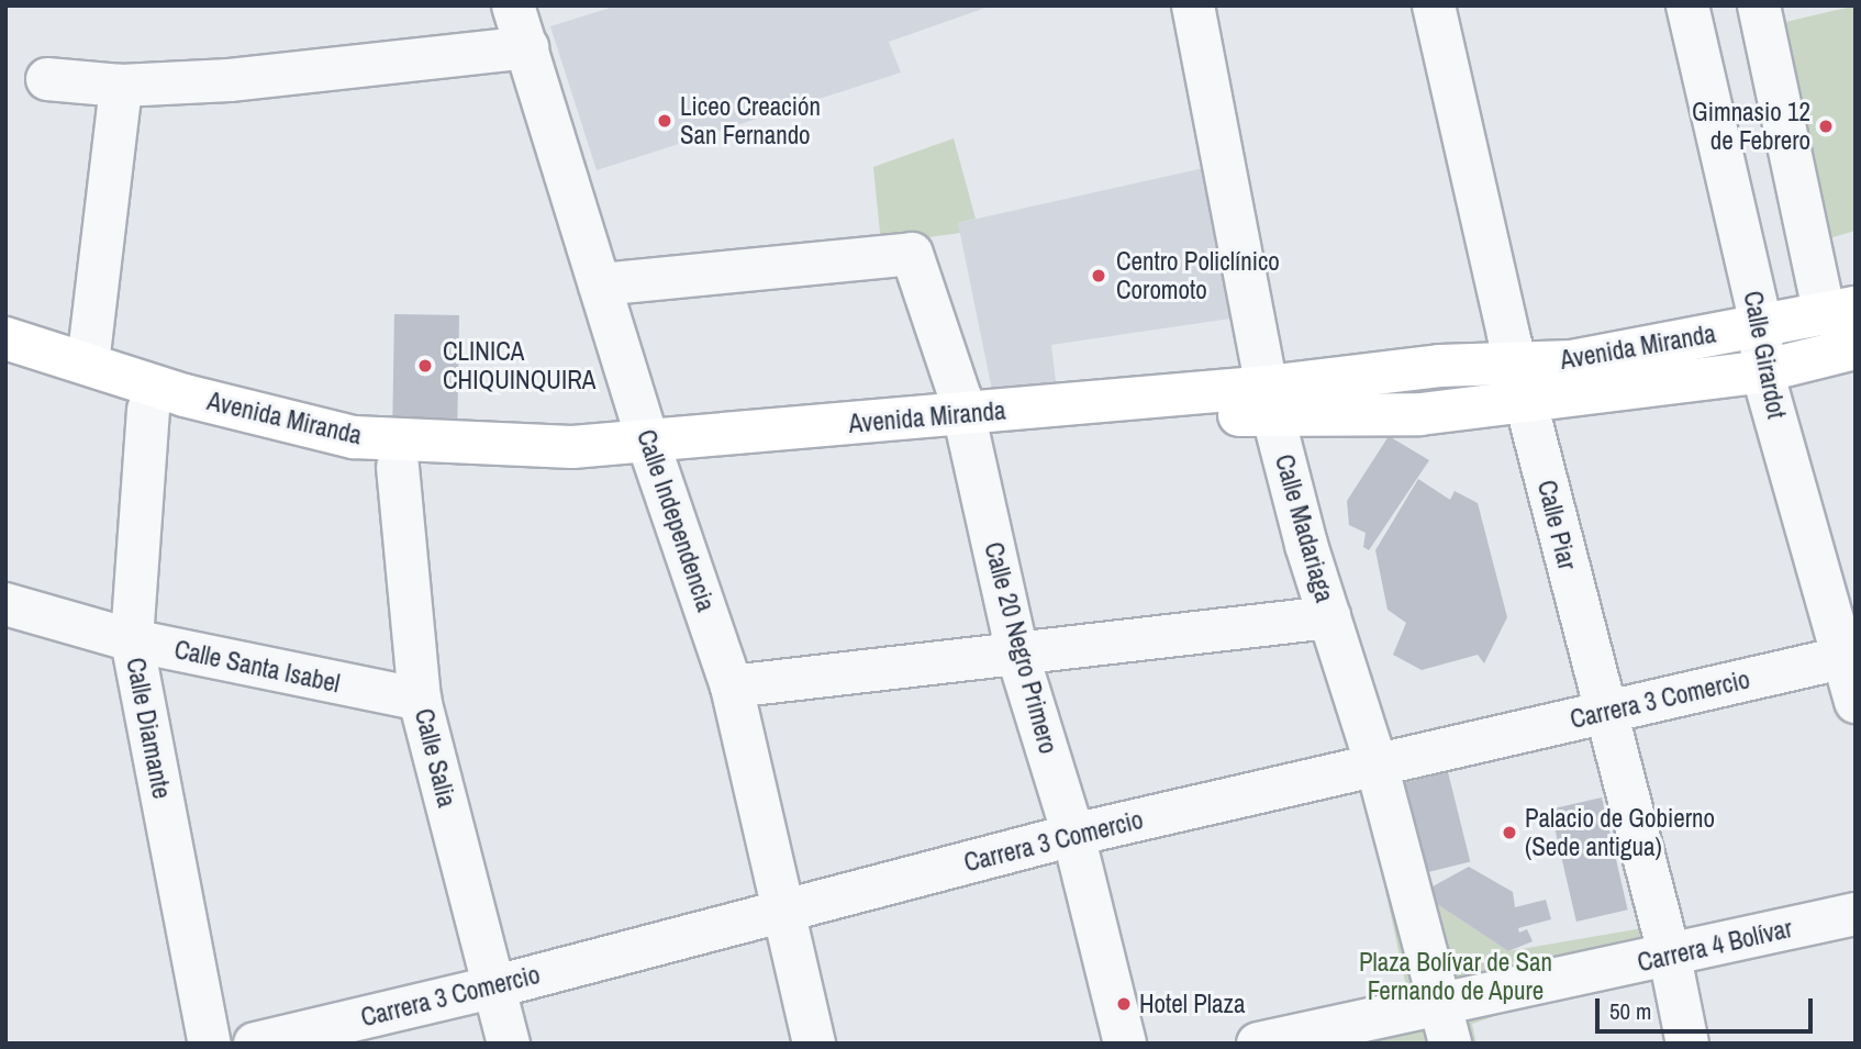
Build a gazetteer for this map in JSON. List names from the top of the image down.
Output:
{
  "streets": {
    "main road": ["Avenida Miranda"],
    "street": [
      "Calle Girardot",
      "Calle Independencia",
      "Calle Piar",
      "Calle Madariaga",
      "Calle 20 Negro Primero",
      "Calle Santa Isabel",
      "Carrera 3 Comercio",
      "Calle Diamante",
      "Calle Salia",
      "Carrera 4 Bolívar"
    ]
  },
  "crossings": [
    ["Avenida Miranda", "Calle Girardot"],
    ["Avenida Miranda", "Calle Independencia"],
    ["Avenida Miranda", "Calle Piar"],
    ["Avenida Miranda", "Calle Madariaga"],
    ["Avenida Miranda", "Calle 20 Negro Primero"],
    ["Avenida Miranda", "Calle Diamante"],
    ["Avenida Miranda", "Calle Salia"],
    ["Calle Girardot", "Carrera 3 Comercio"],
    ["Calle Independencia", "Calle 20 Negro Primero"],
    ["Calle Independencia", "Carrera 3 Comercio"],
    ["Calle Piar", "Carrera 3 Comercio"],
    ["Calle Piar", "Carrera 4 Bolívar"],
    ["Calle Madariaga", "Carrera 3 Comercio"],
    ["Calle Madariaga", "Carrera 4 Bolívar"],
    ["Calle 20 Negro Primero", "Carrera 3 Comercio"],
    ["Calle Santa Isabel", "Calle Diamante"],
    ["Calle Santa Isabel", "Calle Salia"],
    ["Carrera 3 Comercio", "Calle Salia"]
  ],
  "parks": ["Plaza Bolívar de San Fernando de Apure"],
  "places": [
    "Liceo Creación San Fernando",
    "Gimnasio 12 de Febrero",
    "Centro Policlínico Coromoto",
    "CLINICA CHIQUINQUIRA",
    "Palacio de Gobierno (Sede antigua)",
    "Hotel Plaza"
  ],
  "scale_bar": "50 m"
}
